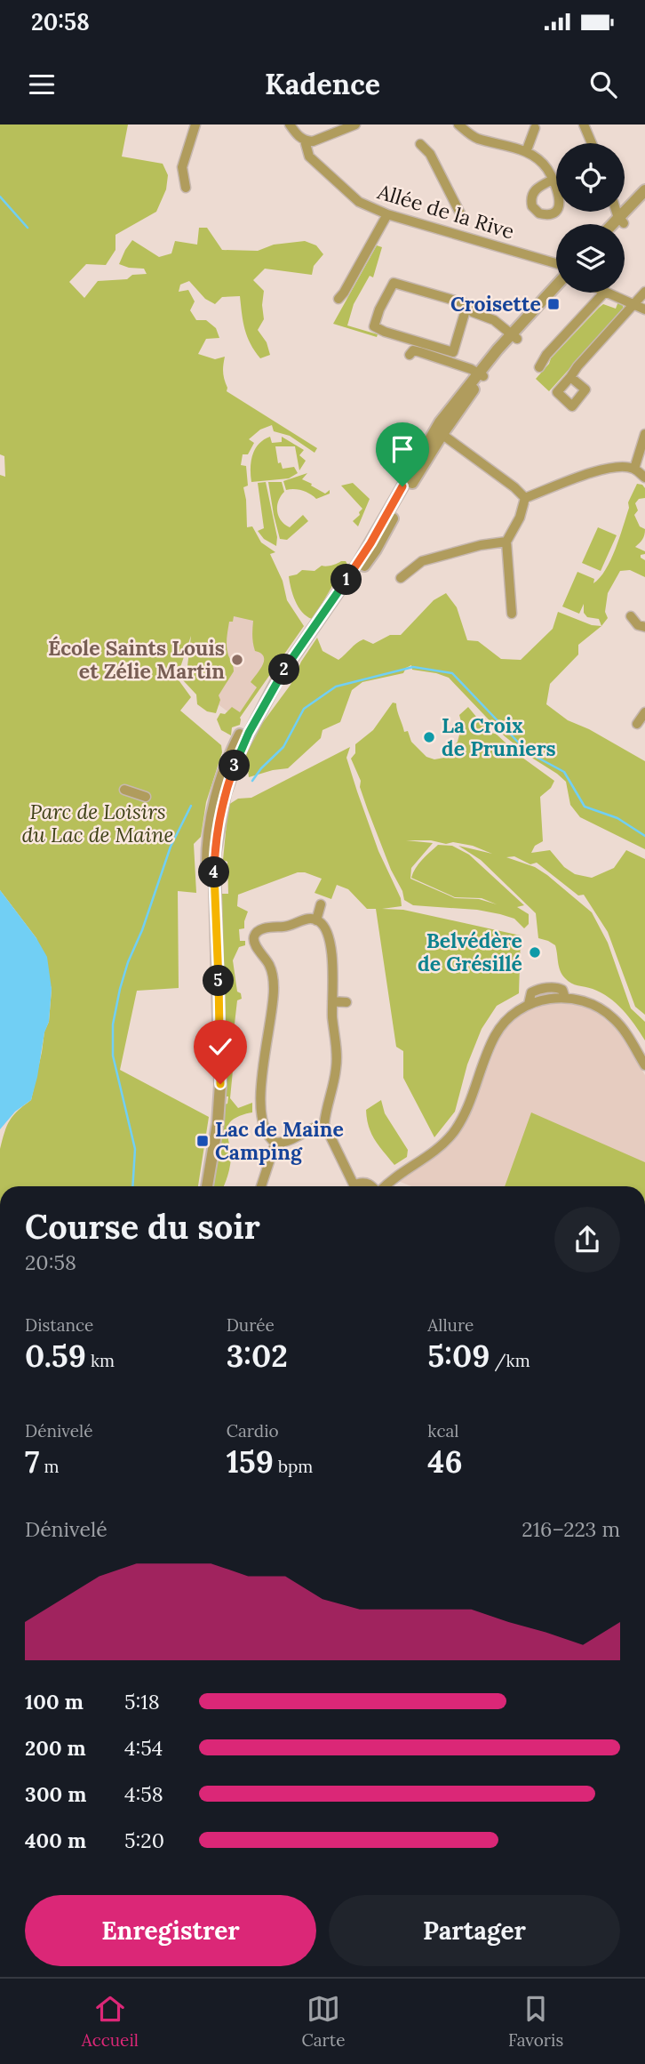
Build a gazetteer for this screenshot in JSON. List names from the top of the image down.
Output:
{
  "streets": {
    "street": ["Allée de la Rive"]
  },
  "parks": ["Parc de Loisirs du Lac de Maine"],
  "places": {
    "transit": ["Croisette", "Lac de Maine Camping"],
    "other": ["École Saints Louis et Zélie Martin", "La Croix de Pruniers", "Belvédère de Grésillé"]
  },
  "page": {
    "status": "20:58",
    "header": "Kadence",
    "pins": [
      "1",
      "2",
      "3",
      "4",
      "5"
    ],
    "heading": ["Course du soir", "20:58"],
    "stats": [
      ["Distance", "0.59 km"],
      ["Durée", "3:02"],
      ["Allure", "5:09 /km"],
      ["Dénivelé", "7 m"],
      ["Cardio", "159 bpm"],
      ["kcal", "46"]
    ],
    "chart": ["Dénivelé", "216–223 m"],
    "list": [
      {
        "name": "100 m",
        "note": "5:18"
      },
      {
        "name": "200 m",
        "note": "4:54"
      },
      {
        "name": "300 m",
        "note": "4:58"
      },
      {
        "name": "400 m",
        "note": "5:20"
      }
    ],
    "buttons": ["Enregistrer", "Partager"],
    "tabs": ["Accueil", "Carte", "Favoris"]
  }
}
